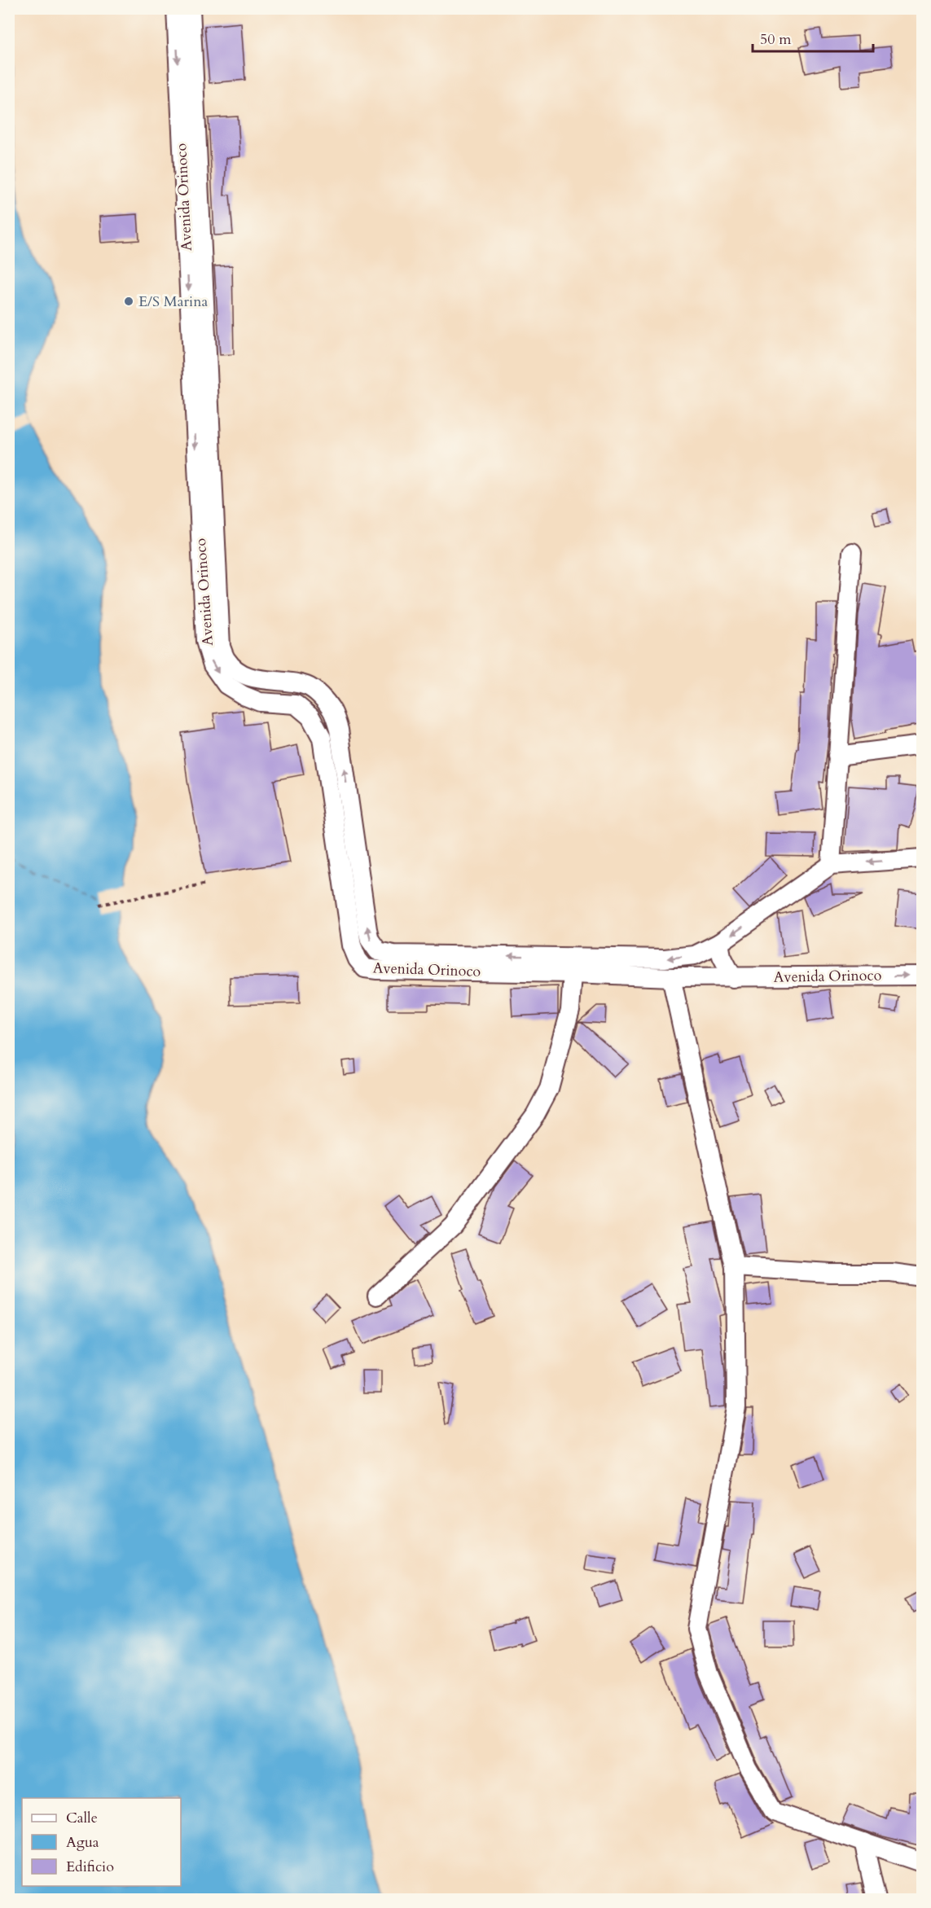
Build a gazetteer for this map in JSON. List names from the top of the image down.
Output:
{
  "streets": {
    "street": ["Avenida Orinoco"]
  },
  "places": ["E/S Marina"],
  "legend": ["Calle", "Agua", "Edificio"],
  "scale_bar": "50 m"
}
